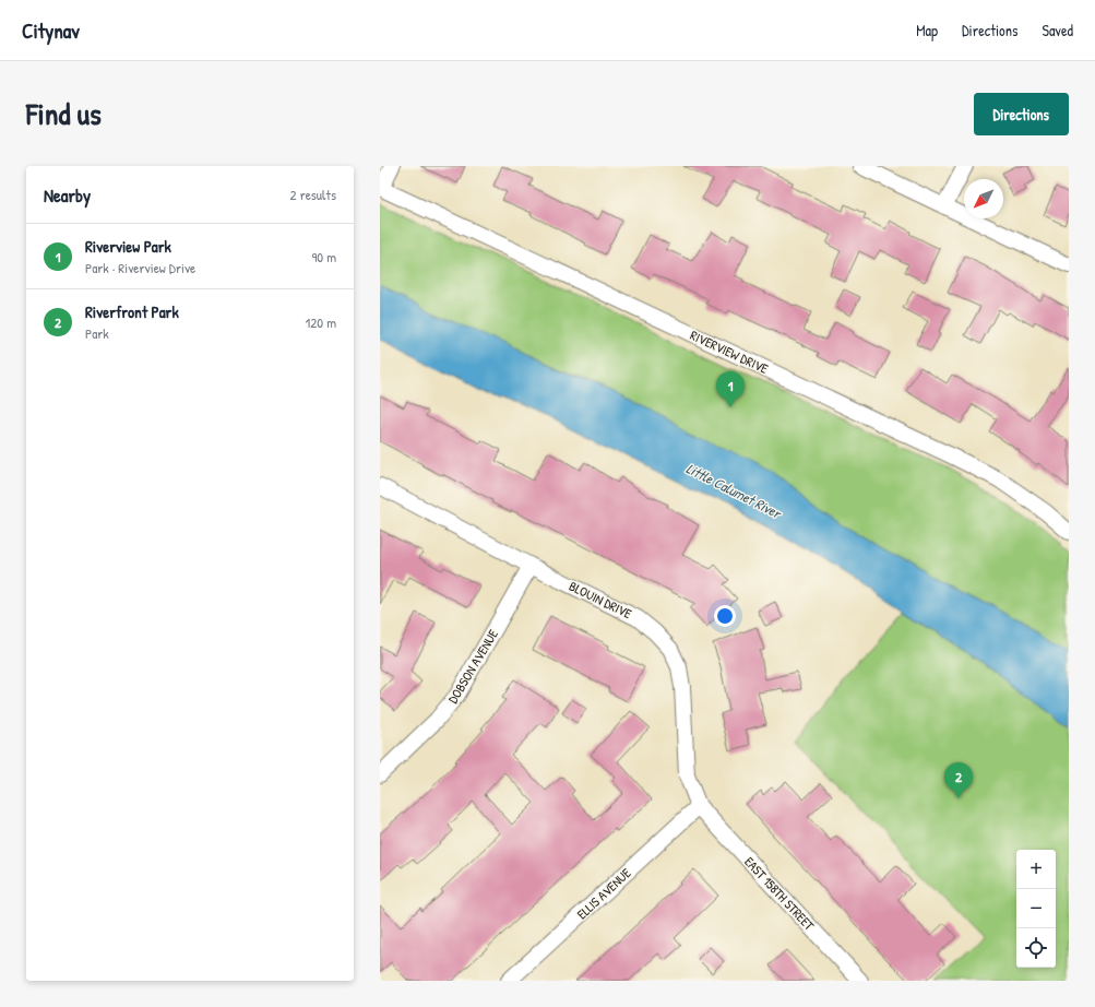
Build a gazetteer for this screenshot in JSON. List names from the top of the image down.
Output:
{
  "streets": {
    "street": [
      "RIVERVIEW DRIVE",
      "BLOUIN DRIVE",
      "DOBSON AVENUE",
      "ELLIS AVENUE",
      "EAST 158TH STREET"
    ]
  },
  "crossings": [
    ["BLOUIN DRIVE", "DOBSON AVENUE"],
    ["BLOUIN DRIVE", "ELLIS AVENUE"],
    ["BLOUIN DRIVE", "EAST 158TH STREET"],
    ["ELLIS AVENUE", "EAST 158TH STREET"]
  ],
  "water": ["Little Calumet River"],
  "north": "bottom left",
  "page": {
    "header": "Citynav",
    "nav": ["Map", "Directions", "Saved"],
    "title": "Find us",
    "buttons": "Directions",
    "heading": ["Nearby", "2 results"],
    "list": [
      {
        "mark": "1",
        "name": "Riverview Park",
        "note": "Park · Riverview Drive",
        "value": "90 m"
      },
      {
        "mark": "2",
        "name": "Riverfront Park",
        "note": "Park",
        "value": "120 m"
      }
    ],
    "pins": ["1", "2"],
    "map_buttons": ["+", "−"]
  }
}
